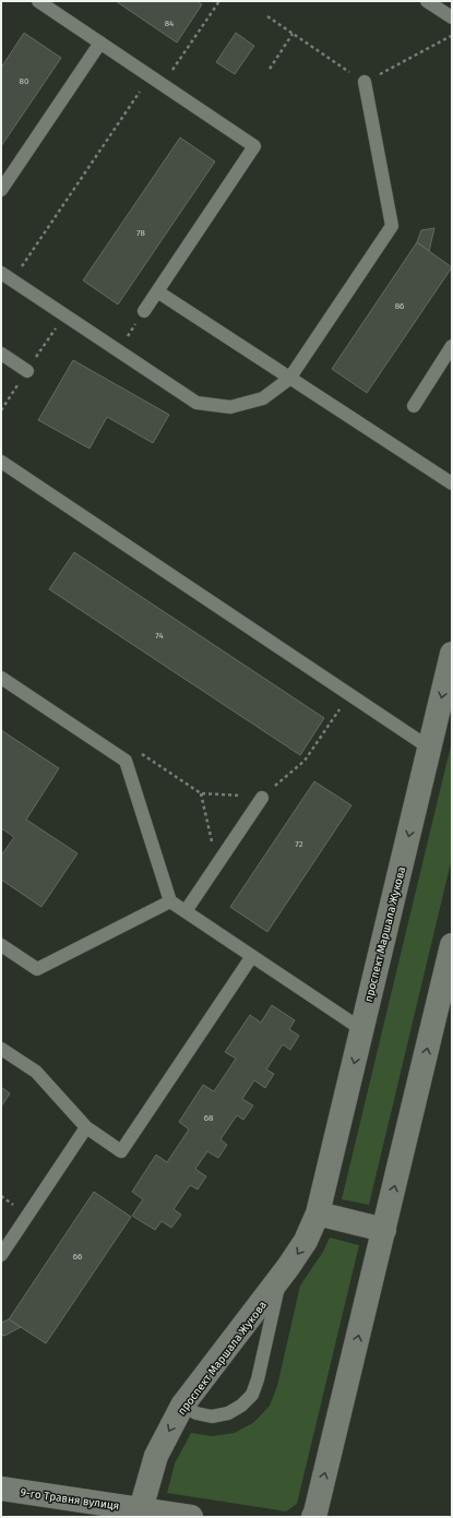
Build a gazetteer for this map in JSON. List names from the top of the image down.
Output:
{
  "streets": {
    "street": ["проспект Маршала Жукова", "9-го Травня вулиця"]
  },
  "crossings": [
    ["проспект Маршала Жукова", "9-го Травня вулиця"]
  ],
  "house_numbers": [
    "84",
    "80",
    "78",
    "86",
    "74",
    "72",
    "68",
    "66"
  ]
}
